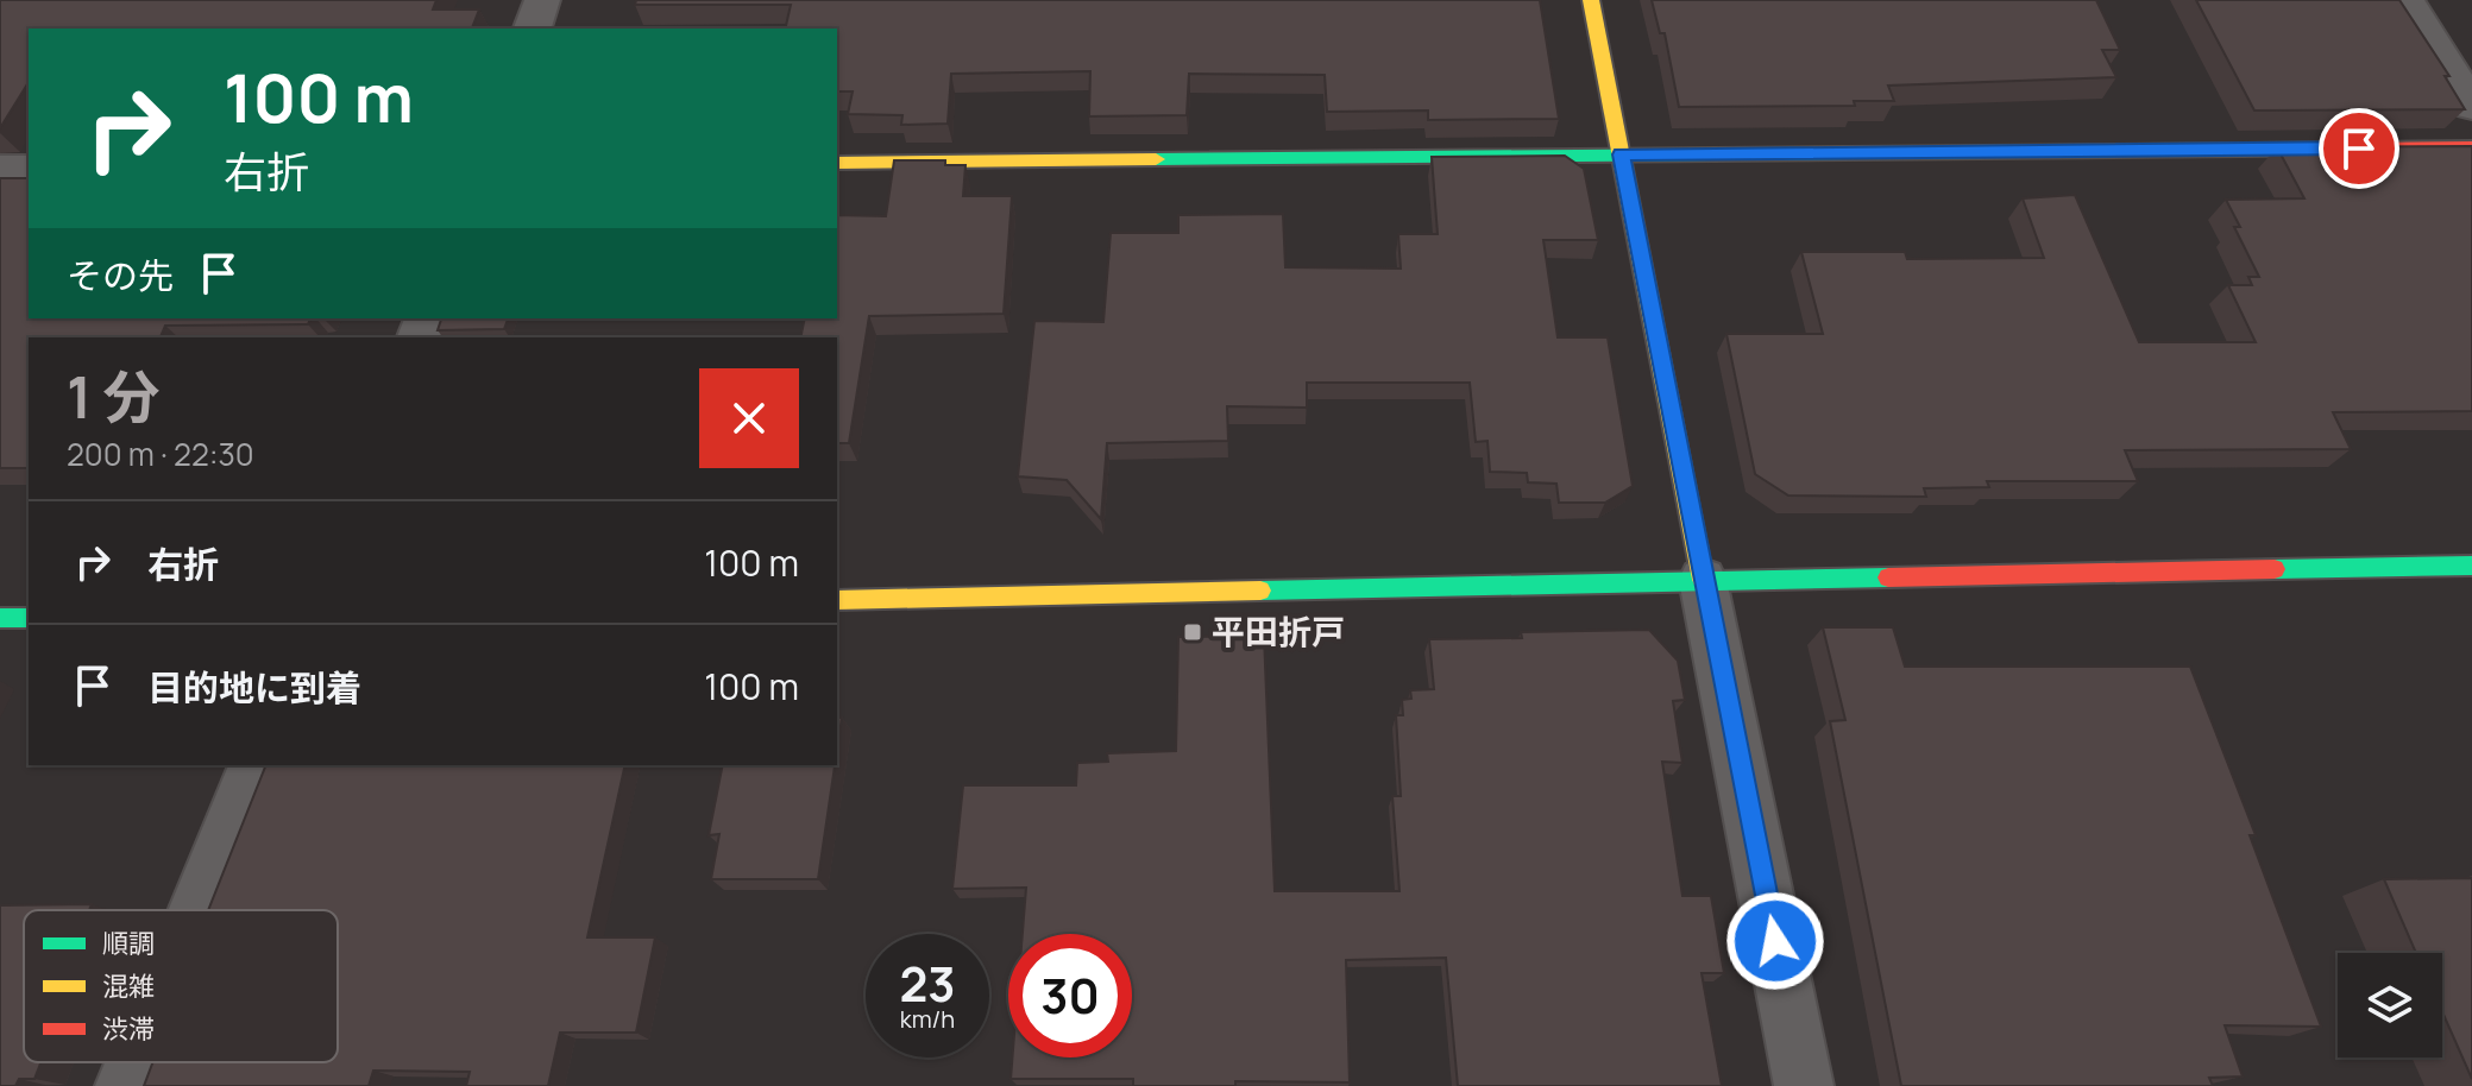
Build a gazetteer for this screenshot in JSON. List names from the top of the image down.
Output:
{
  "places": {
    "transit": ["平田折戸"]
  },
  "legend": ["順調", "混雑", "渋滞"],
  "page": {
    "turn": ["100 m", "右折"],
    "then": "その先",
    "heading": ["1 分", "200 m · 22:30"],
    "list": [
      {
        "name": "右折",
        "value": "100 m"
      },
      {
        "name": "目的地に到着",
        "value": "100 m"
      }
    ],
    "speed": "23 km/h",
    "limit": "30"
  }
}
